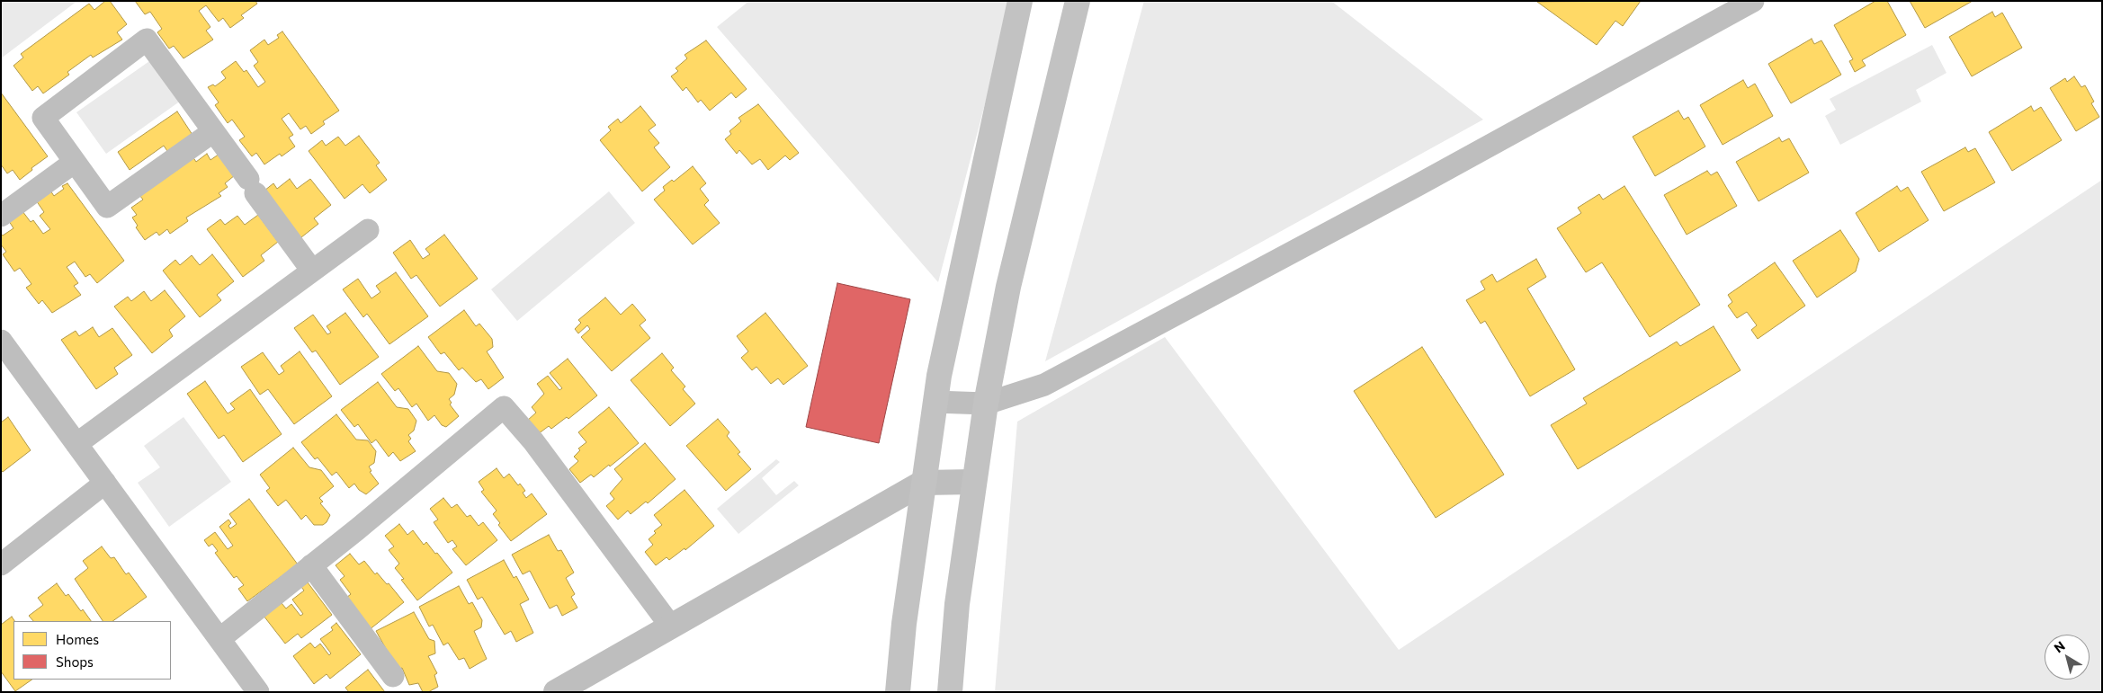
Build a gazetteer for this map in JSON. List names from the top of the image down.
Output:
{
  "legend": ["Homes", "Shops"],
  "north": "top left"
}
